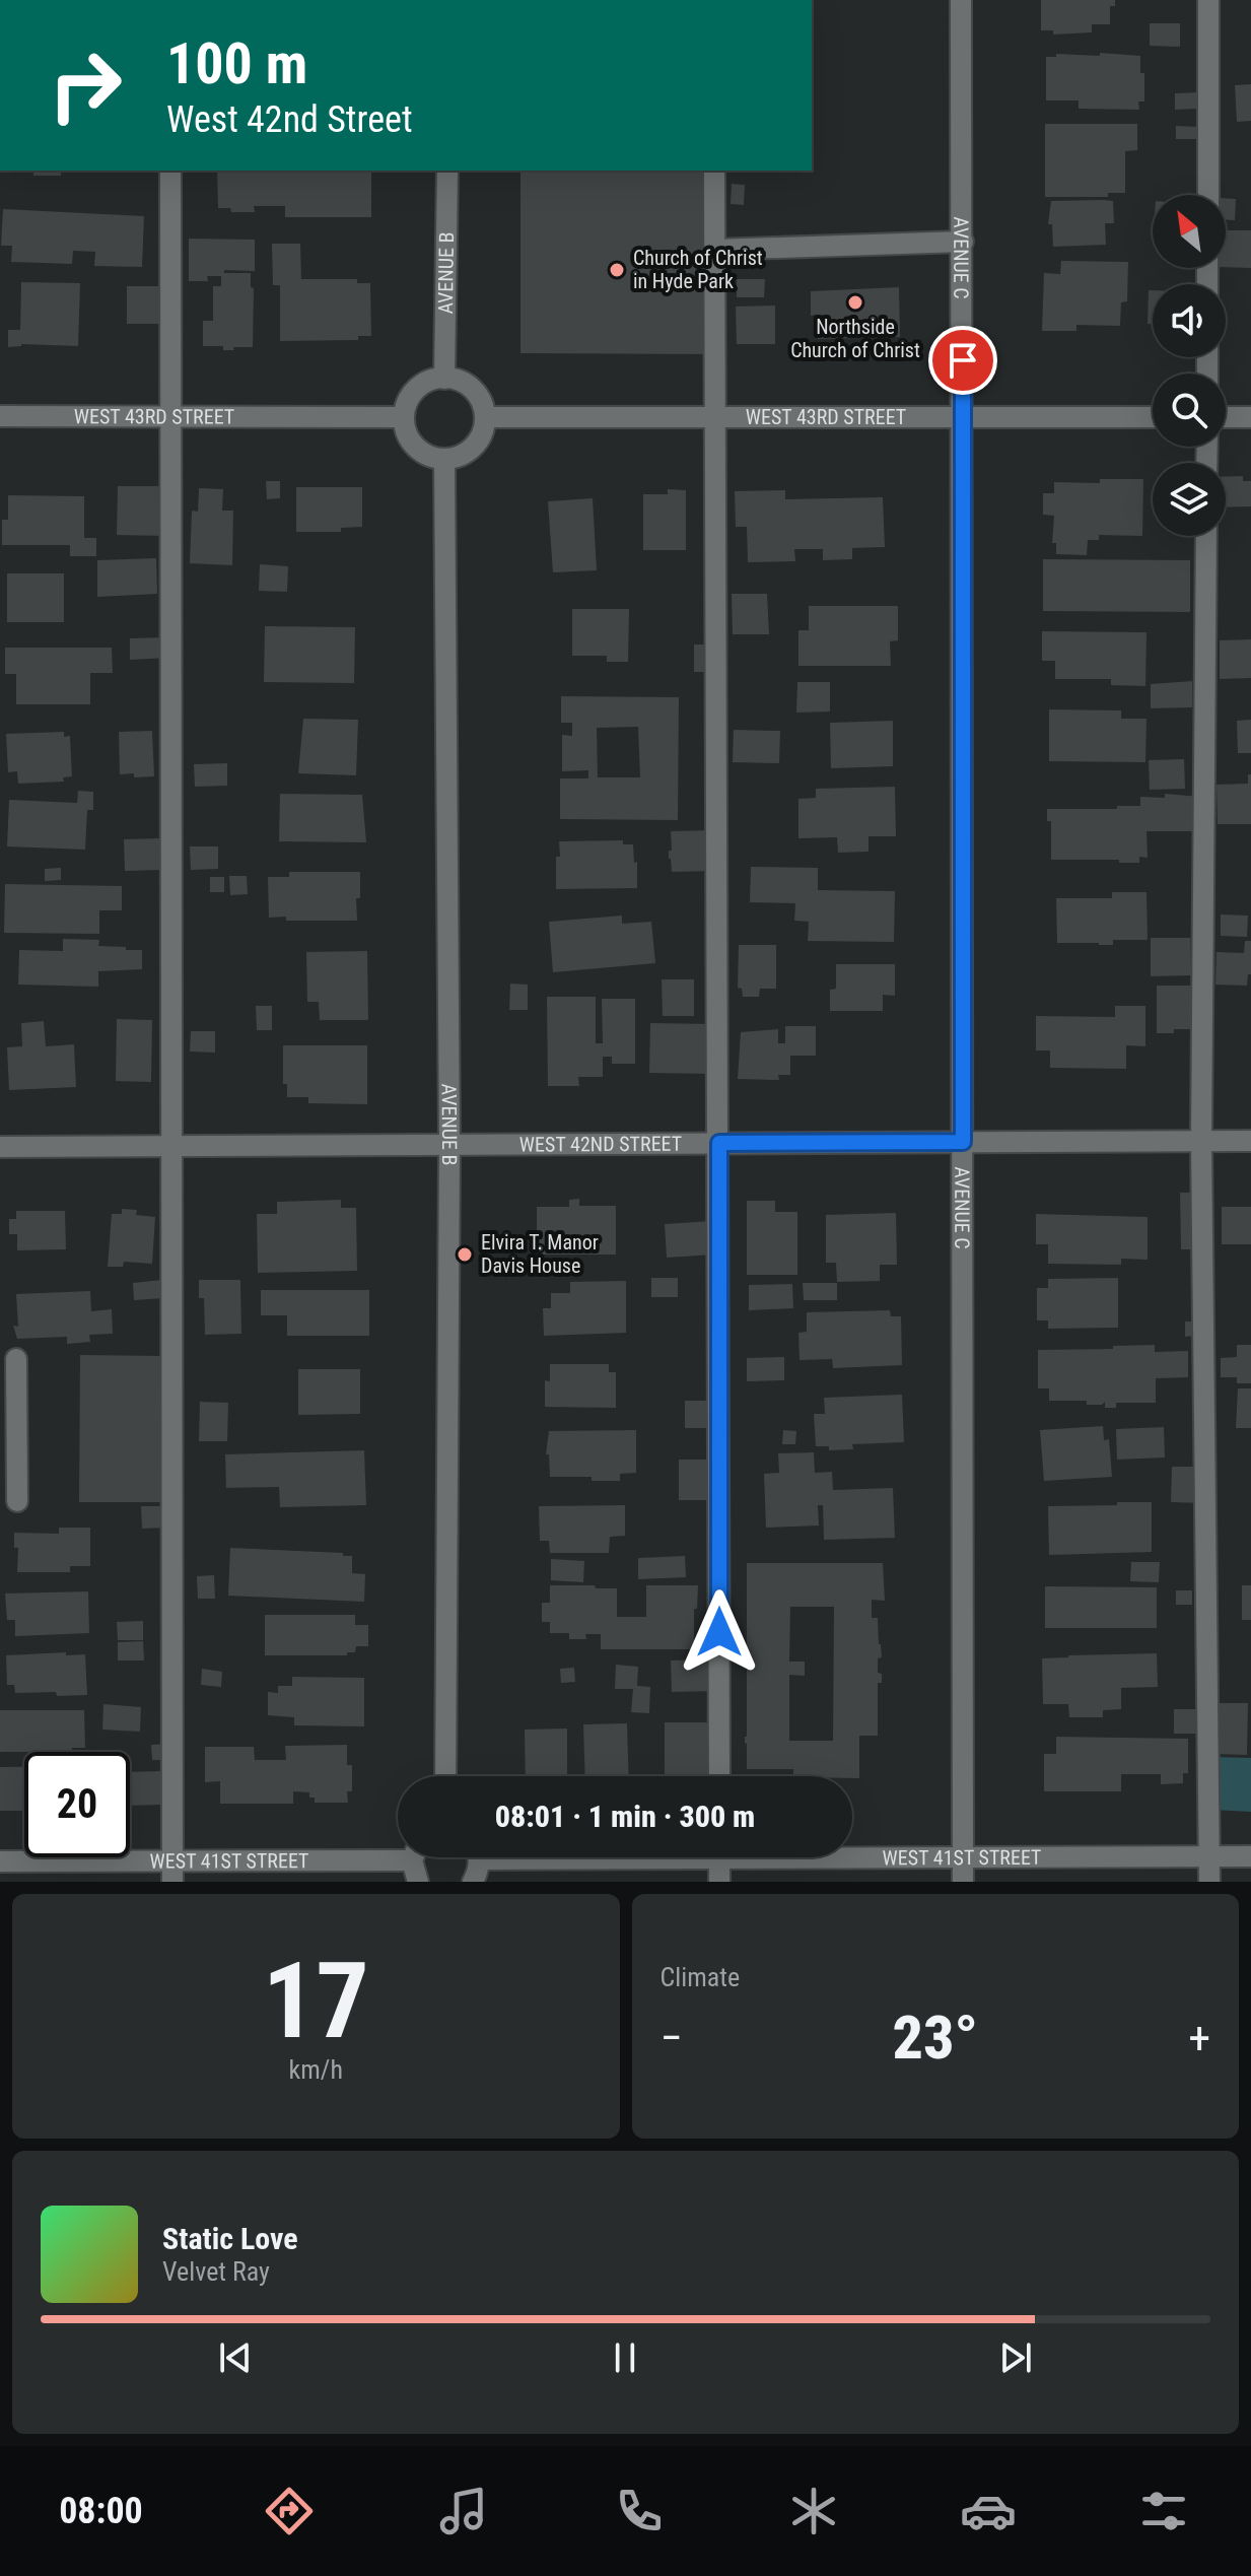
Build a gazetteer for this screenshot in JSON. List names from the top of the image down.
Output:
{
  "streets": {
    "street": [
      "AVENUE C",
      "AVENUE B",
      "WEST 43RD STREET",
      "WEST 42ND STREET",
      "WEST 41ST STREET"
    ]
  },
  "crossings": [
    ["AVENUE C", "WEST 43RD STREET"],
    ["AVENUE C", "WEST 42ND STREET"],
    ["AVENUE C", "WEST 41ST STREET"],
    ["AVENUE B", "WEST 43RD STREET"],
    ["AVENUE B", "WEST 42ND STREET"]
  ],
  "places": ["Church of Christ in Hyde Park", "Northside Church of Christ", "Elvira T. Manor Davis House"],
  "north": "top left",
  "page": {
    "turn": ["100 m", "West 42nd Street"],
    "limit": "20",
    "trip": "08:01 · 1 min · 300 m",
    "tile": [
      ["17", "km/h"],
      "Climate"
    ],
    "heat": ["−", "23°", "+"],
    "song": ["Static Love", "Velvet Ray"],
    "tabs": "08:00"
  }
}
